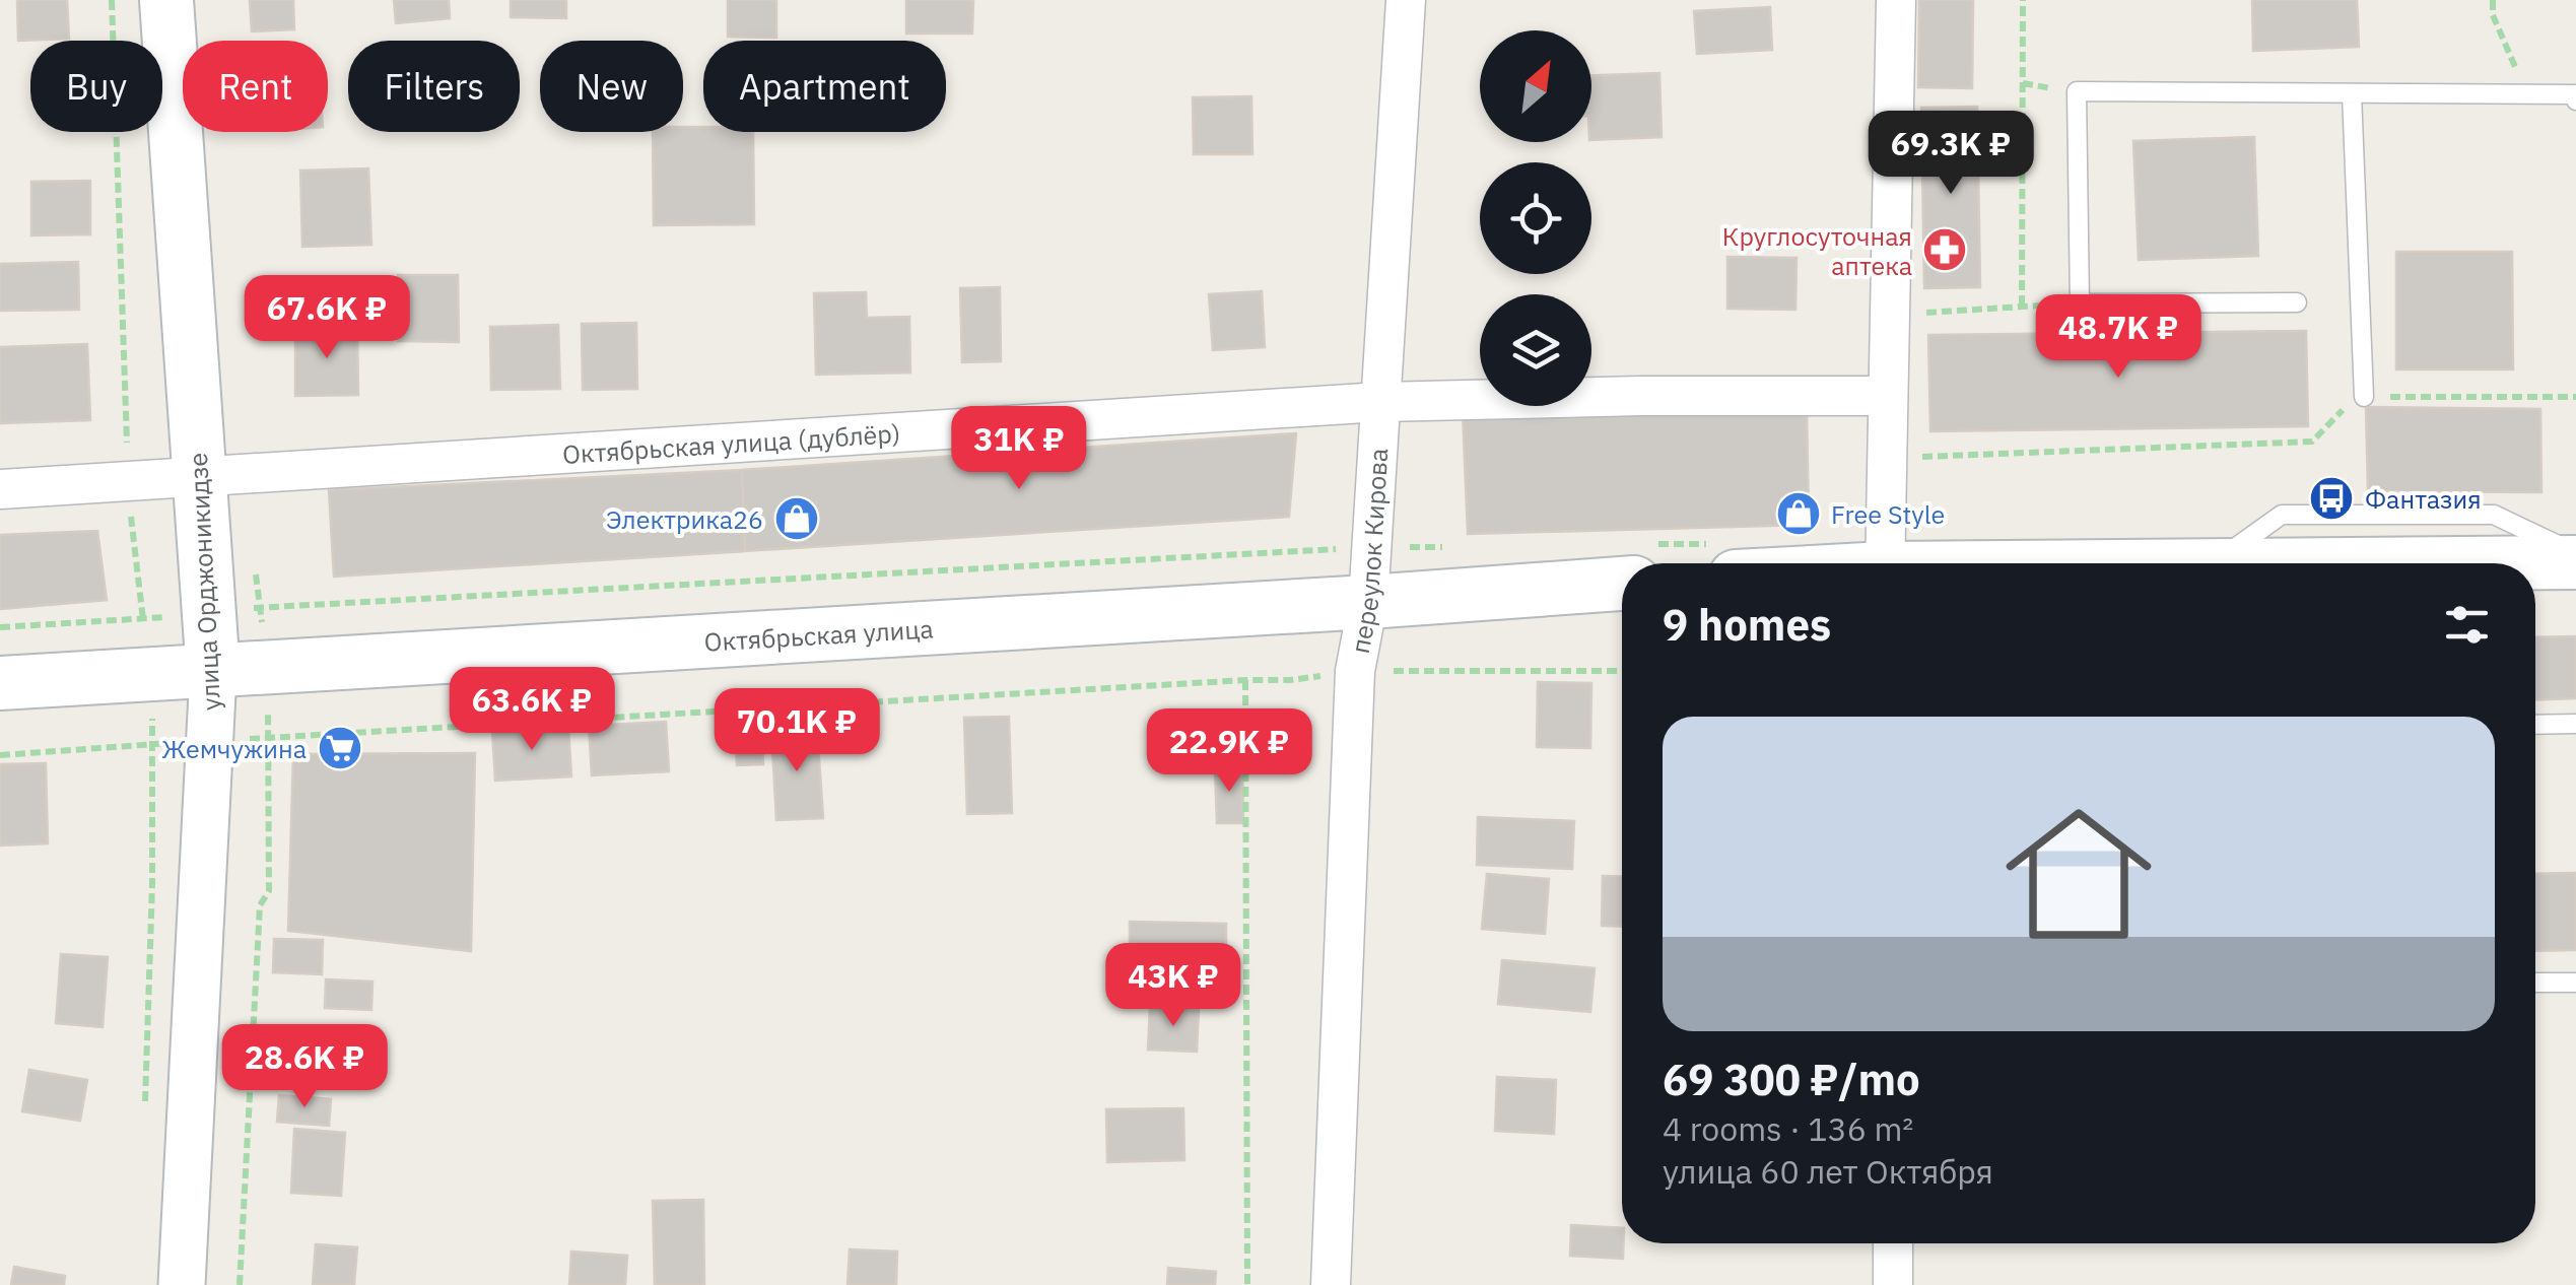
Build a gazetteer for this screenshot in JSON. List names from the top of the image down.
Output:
{
  "streets": {
    "main road": ["улица Орджоникидзе", "Октябрьская улица"],
    "street": ["Октябрьская улица (дублёр)", "переулок Кирова"]
  },
  "crossings": [
    ["Октябрьская улица (дублёр)", "переулок Кирова"],
    ["Октябрьская улица (дублёр)", "улица Орджоникидзе"],
    ["переулок Кирова", "Октябрьская улица"],
    ["улица Орджоникидзе", "Октябрьская улица"]
  ],
  "places": {
    "pharmacy": ["Круглосуточная аптека"],
    "bus stop": ["Фантазия"],
    "shop": ["Free Style", "Электрика26"],
    "supermarket": ["Жемчужина"]
  },
  "north": "top right",
  "page": {
    "chip": [
      "Buy",
      "Rent",
      "Filters",
      "New",
      "Apartment"
    ],
    "price": [
      "69.3K ₽",
      "67.6K ₽",
      "48.7K ₽",
      "31K ₽",
      "63.6K ₽",
      "70.1K ₽",
      "22.9K ₽",
      "43K ₽",
      "28.6K ₽"
    ],
    "heading": "9 homes",
    "list": [
      {
        "name": "69 300 ₽/mo",
        "note": "4 rooms · 136 m² · улица 60 лет Октября"
      }
    ]
  }
}
